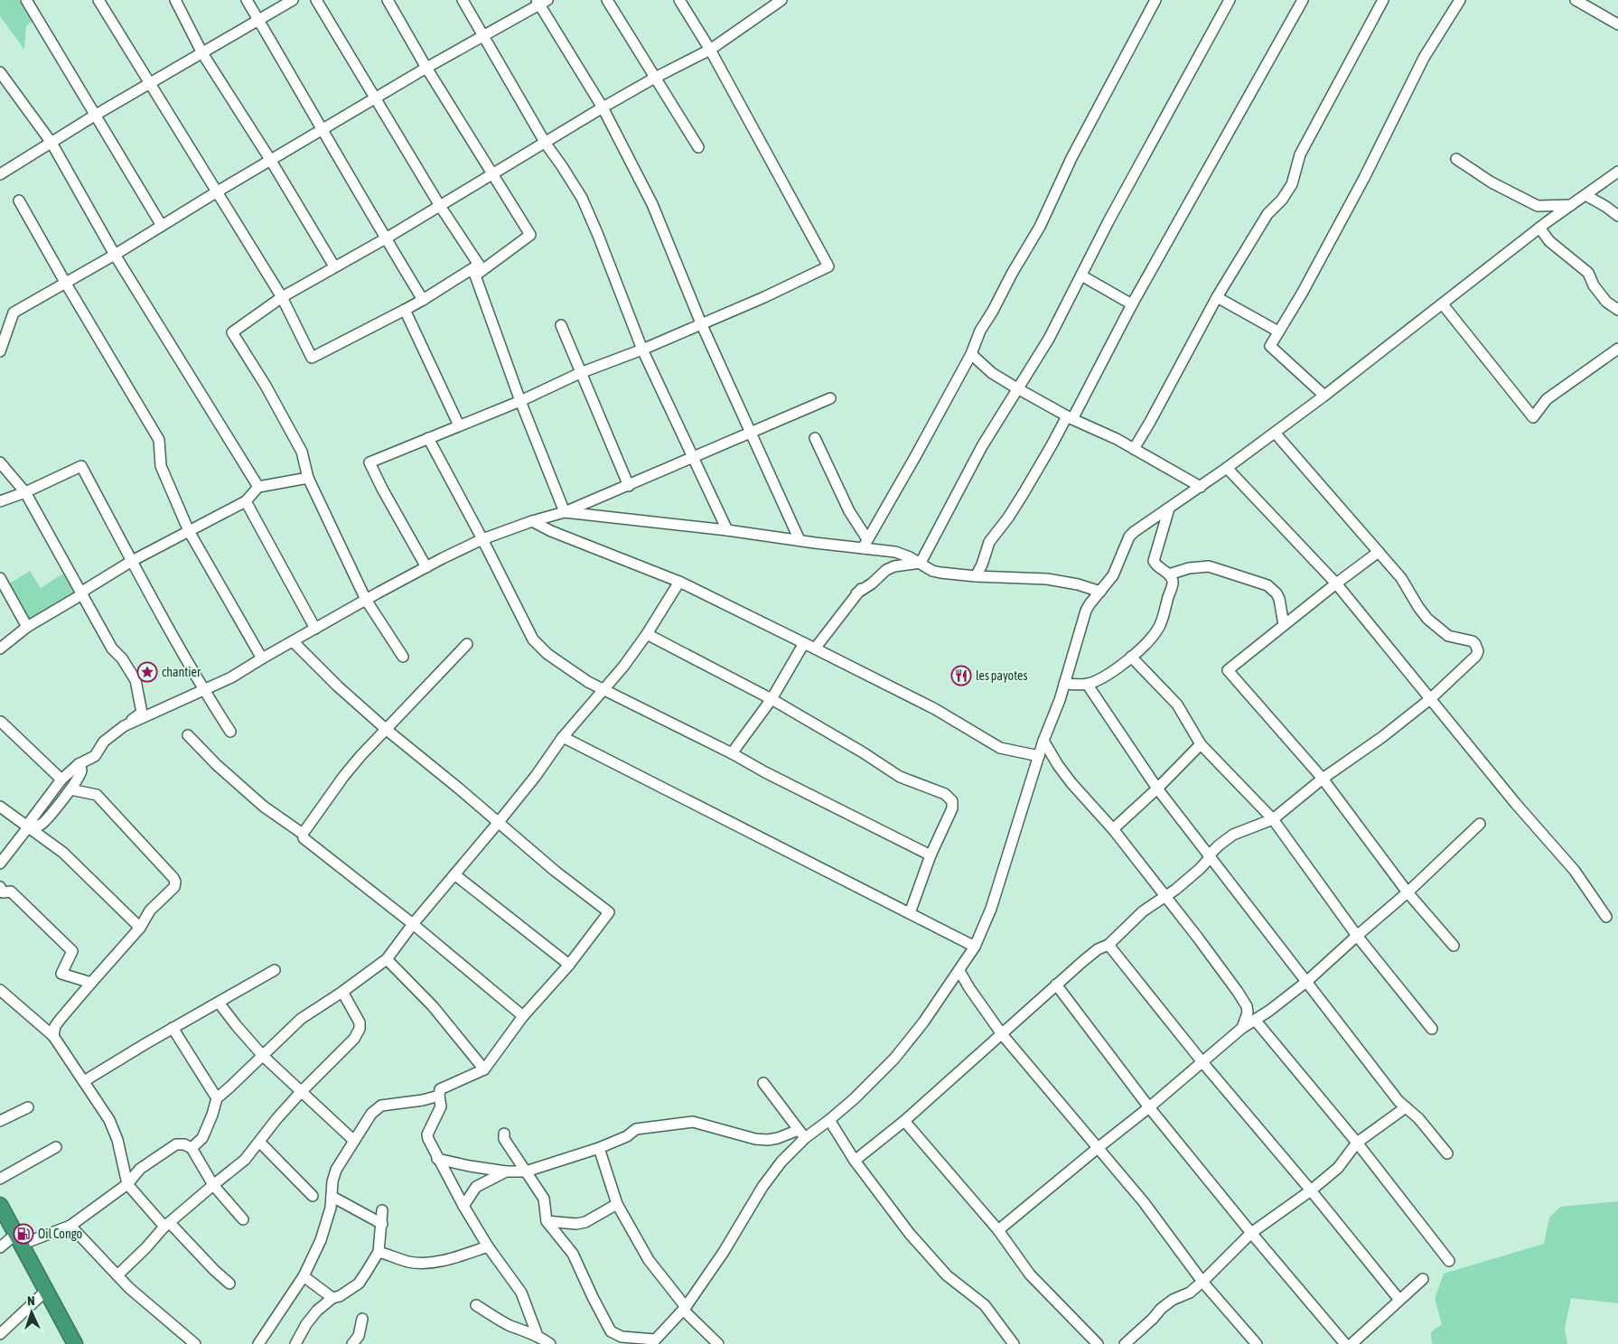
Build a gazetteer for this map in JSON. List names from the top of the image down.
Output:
{
  "places": {
    "place": ["chantier"],
    "restaurant": ["les payotes"],
    "fuel station": ["Oil Congo"]
  },
  "north": "top"
}
